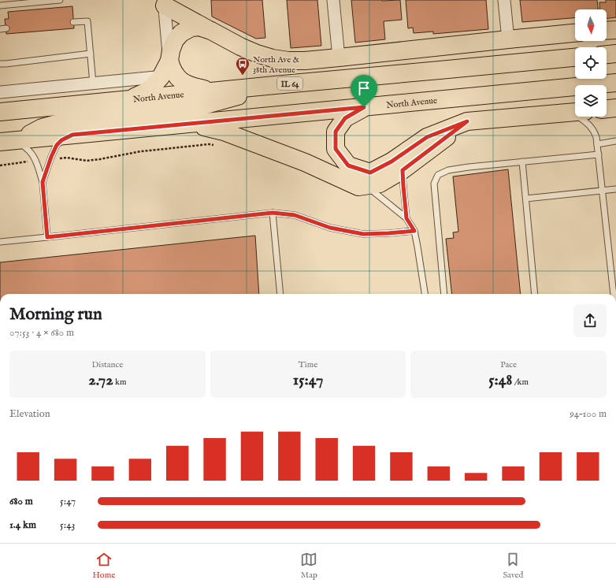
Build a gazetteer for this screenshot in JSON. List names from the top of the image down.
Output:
{
  "streets": {
    "main road": ["IL 64", "North Avenue"]
  },
  "places": {
    "bus stop": ["North Ave & 38th Avenue"]
  },
  "north": "bottom",
  "page": {
    "heading": ["Morning run", "07:53 · 4 × 680 m"],
    "stats": [
      ["Distance", "2.72 km"],
      ["Time", "15:47"],
      ["Pace", "5:48 /km"]
    ],
    "chart": ["Elevation", "94–100 m"],
    "list": [
      {
        "name": "680 m",
        "note": "5:47"
      },
      {
        "name": "1.4 km",
        "note": "5:43"
      }
    ],
    "tabs": ["Home", "Map", "Saved"]
  }
}
